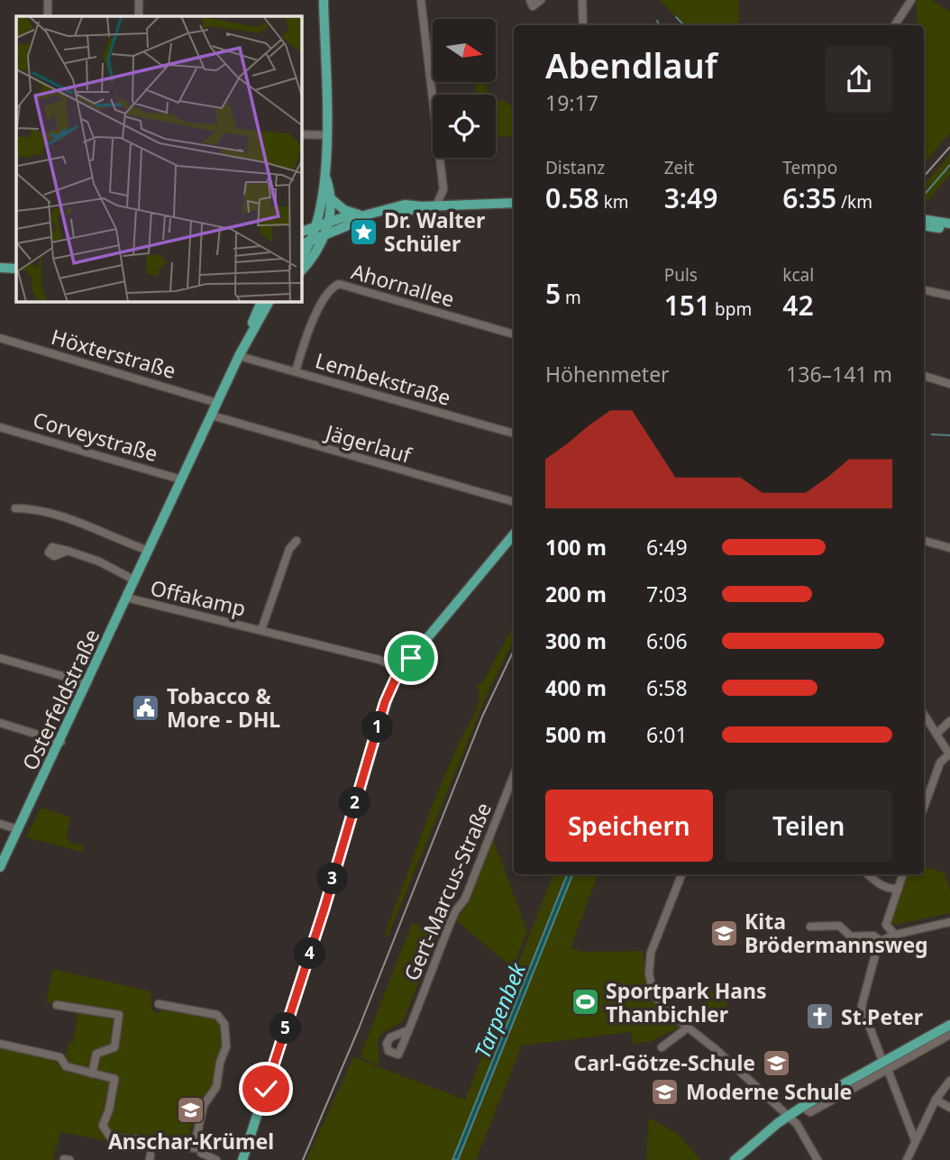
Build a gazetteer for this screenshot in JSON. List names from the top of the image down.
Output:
{
  "streets": {
    "main road": ["Osterfeldstraße"],
    "street": [
      "Ahornallee",
      "Höxterstraße",
      "Lembekstraße",
      "Corveystraße",
      "Jägerlauf",
      "Offakamp",
      "Gert-Marcus-Straße"
    ]
  },
  "crossings": [
    ["Ahornallee", "Lembekstraße"],
    ["Höxterstraße", "Osterfeldstraße"],
    ["Lembekstraße", "Osterfeldstraße"],
    ["Corveystraße", "Osterfeldstraße"],
    ["Jägerlauf", "Osterfeldstraße"],
    ["Offakamp", "Osterfeldstraße"]
  ],
  "water": ["Tarpenbek"],
  "places": {
    "place": ["Dr. Walter Schüler"],
    "public building": ["Tobacco & More - DHL"],
    "school or university": [
      "Kita Brödermannsweg",
      "Carl-Götze-Schule",
      "Moderne Schule",
      "Anschar-Krümel"
    ],
    "sports": ["Sportpark Hans Thanbichler"],
    "church": ["St.Peter"]
  },
  "north": "right",
  "page": {
    "heading": ["Abendlauf", "19:17"],
    "stats": [
      ["Distanz", "0.58 km"],
      ["Zeit", "3:49"],
      ["Tempo", "6:35 /km"],
      ["5 m"],
      ["Puls", "151 bpm"],
      ["kcal", "42"]
    ],
    "chart": ["Höhenmeter", "136–141 m"],
    "list": [
      {
        "name": "100 m",
        "note": "6:49"
      },
      {
        "name": "200 m",
        "note": "7:03"
      },
      {
        "name": "300 m",
        "note": "6:06"
      },
      {
        "name": "400 m",
        "note": "6:58"
      },
      {
        "name": "500 m",
        "note": "6:01"
      }
    ],
    "pins": [
      "1",
      "2",
      "3",
      "4",
      "5"
    ],
    "buttons": ["Speichern", "Teilen"]
  }
}
